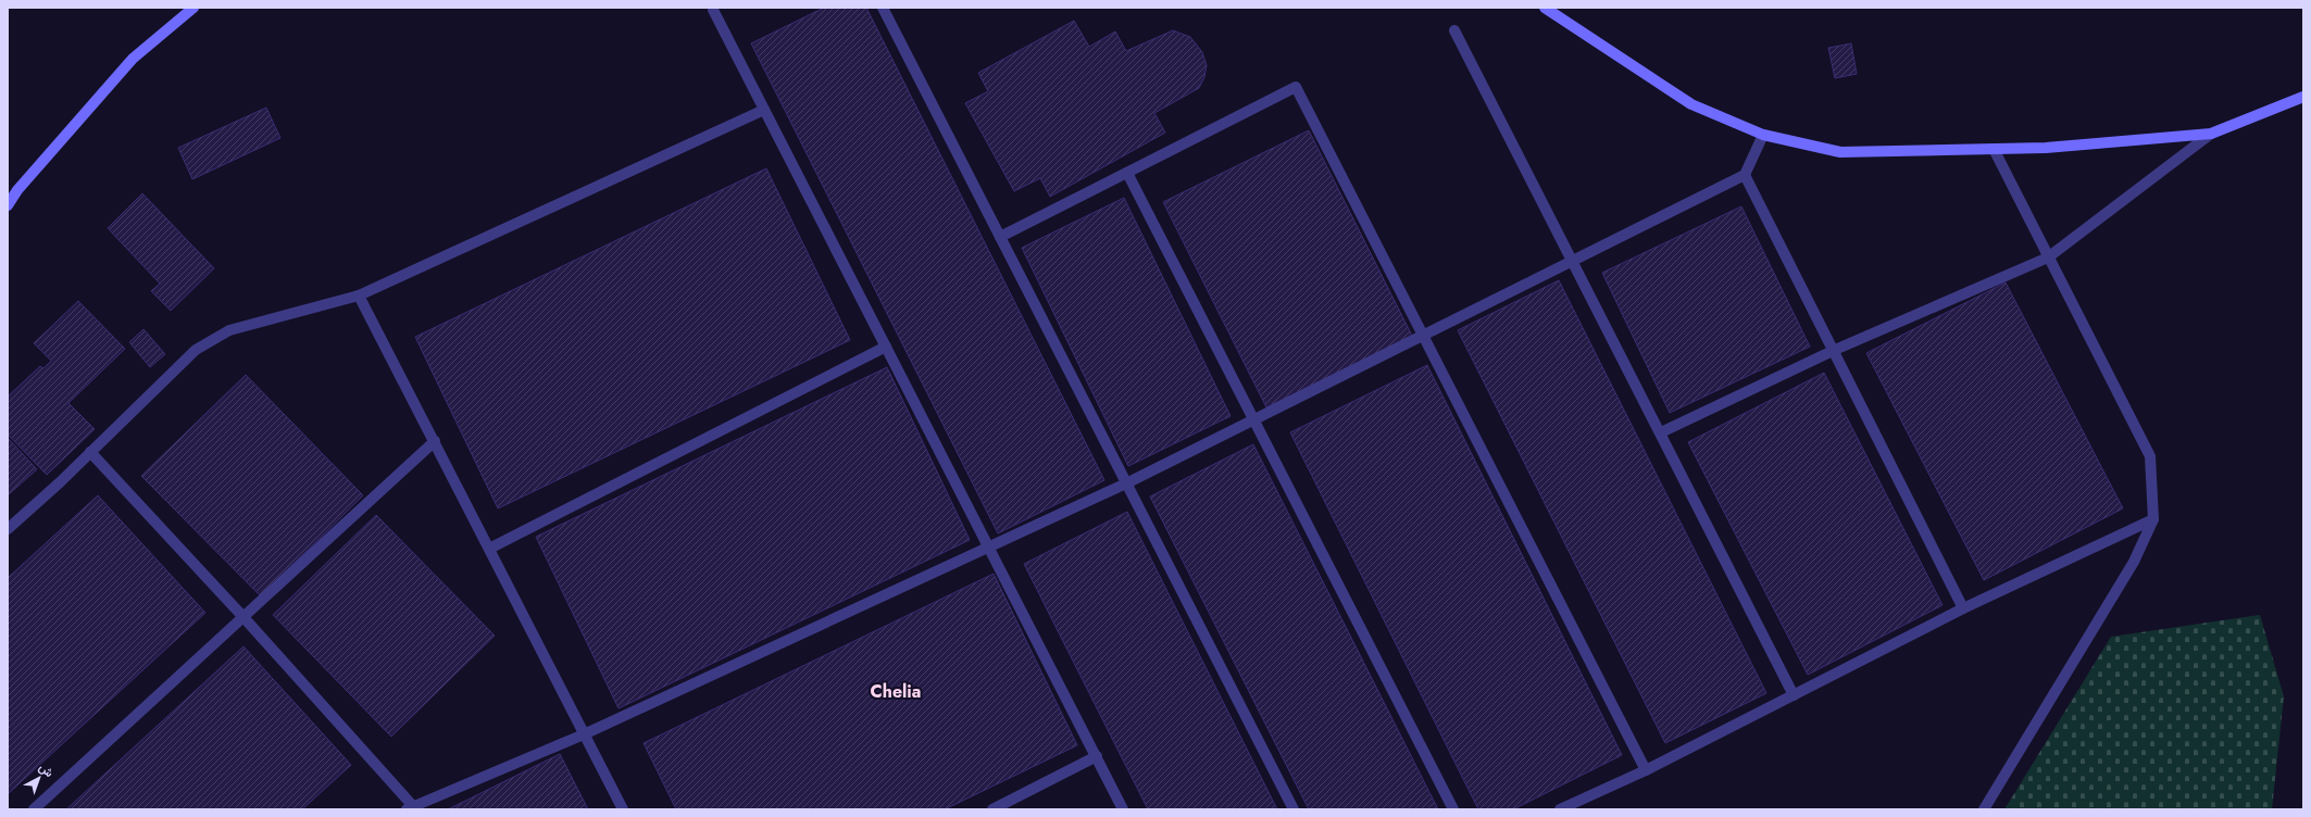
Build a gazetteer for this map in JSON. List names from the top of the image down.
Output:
{
  "districts": ["Chelia"],
  "north": "top right"
}
